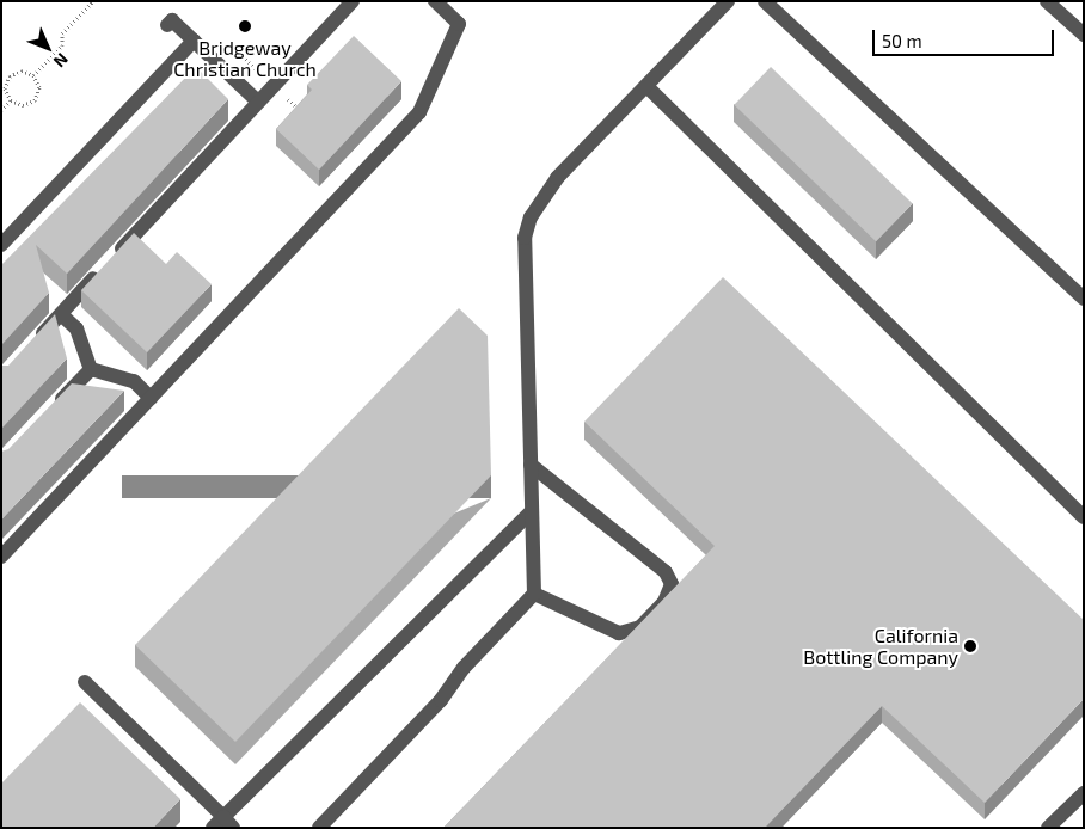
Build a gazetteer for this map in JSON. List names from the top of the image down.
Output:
{
  "places": ["Bridgeway Christian Church", "California Bottling Company"],
  "scale_bar": "50 m",
  "north": "bottom right"
}
